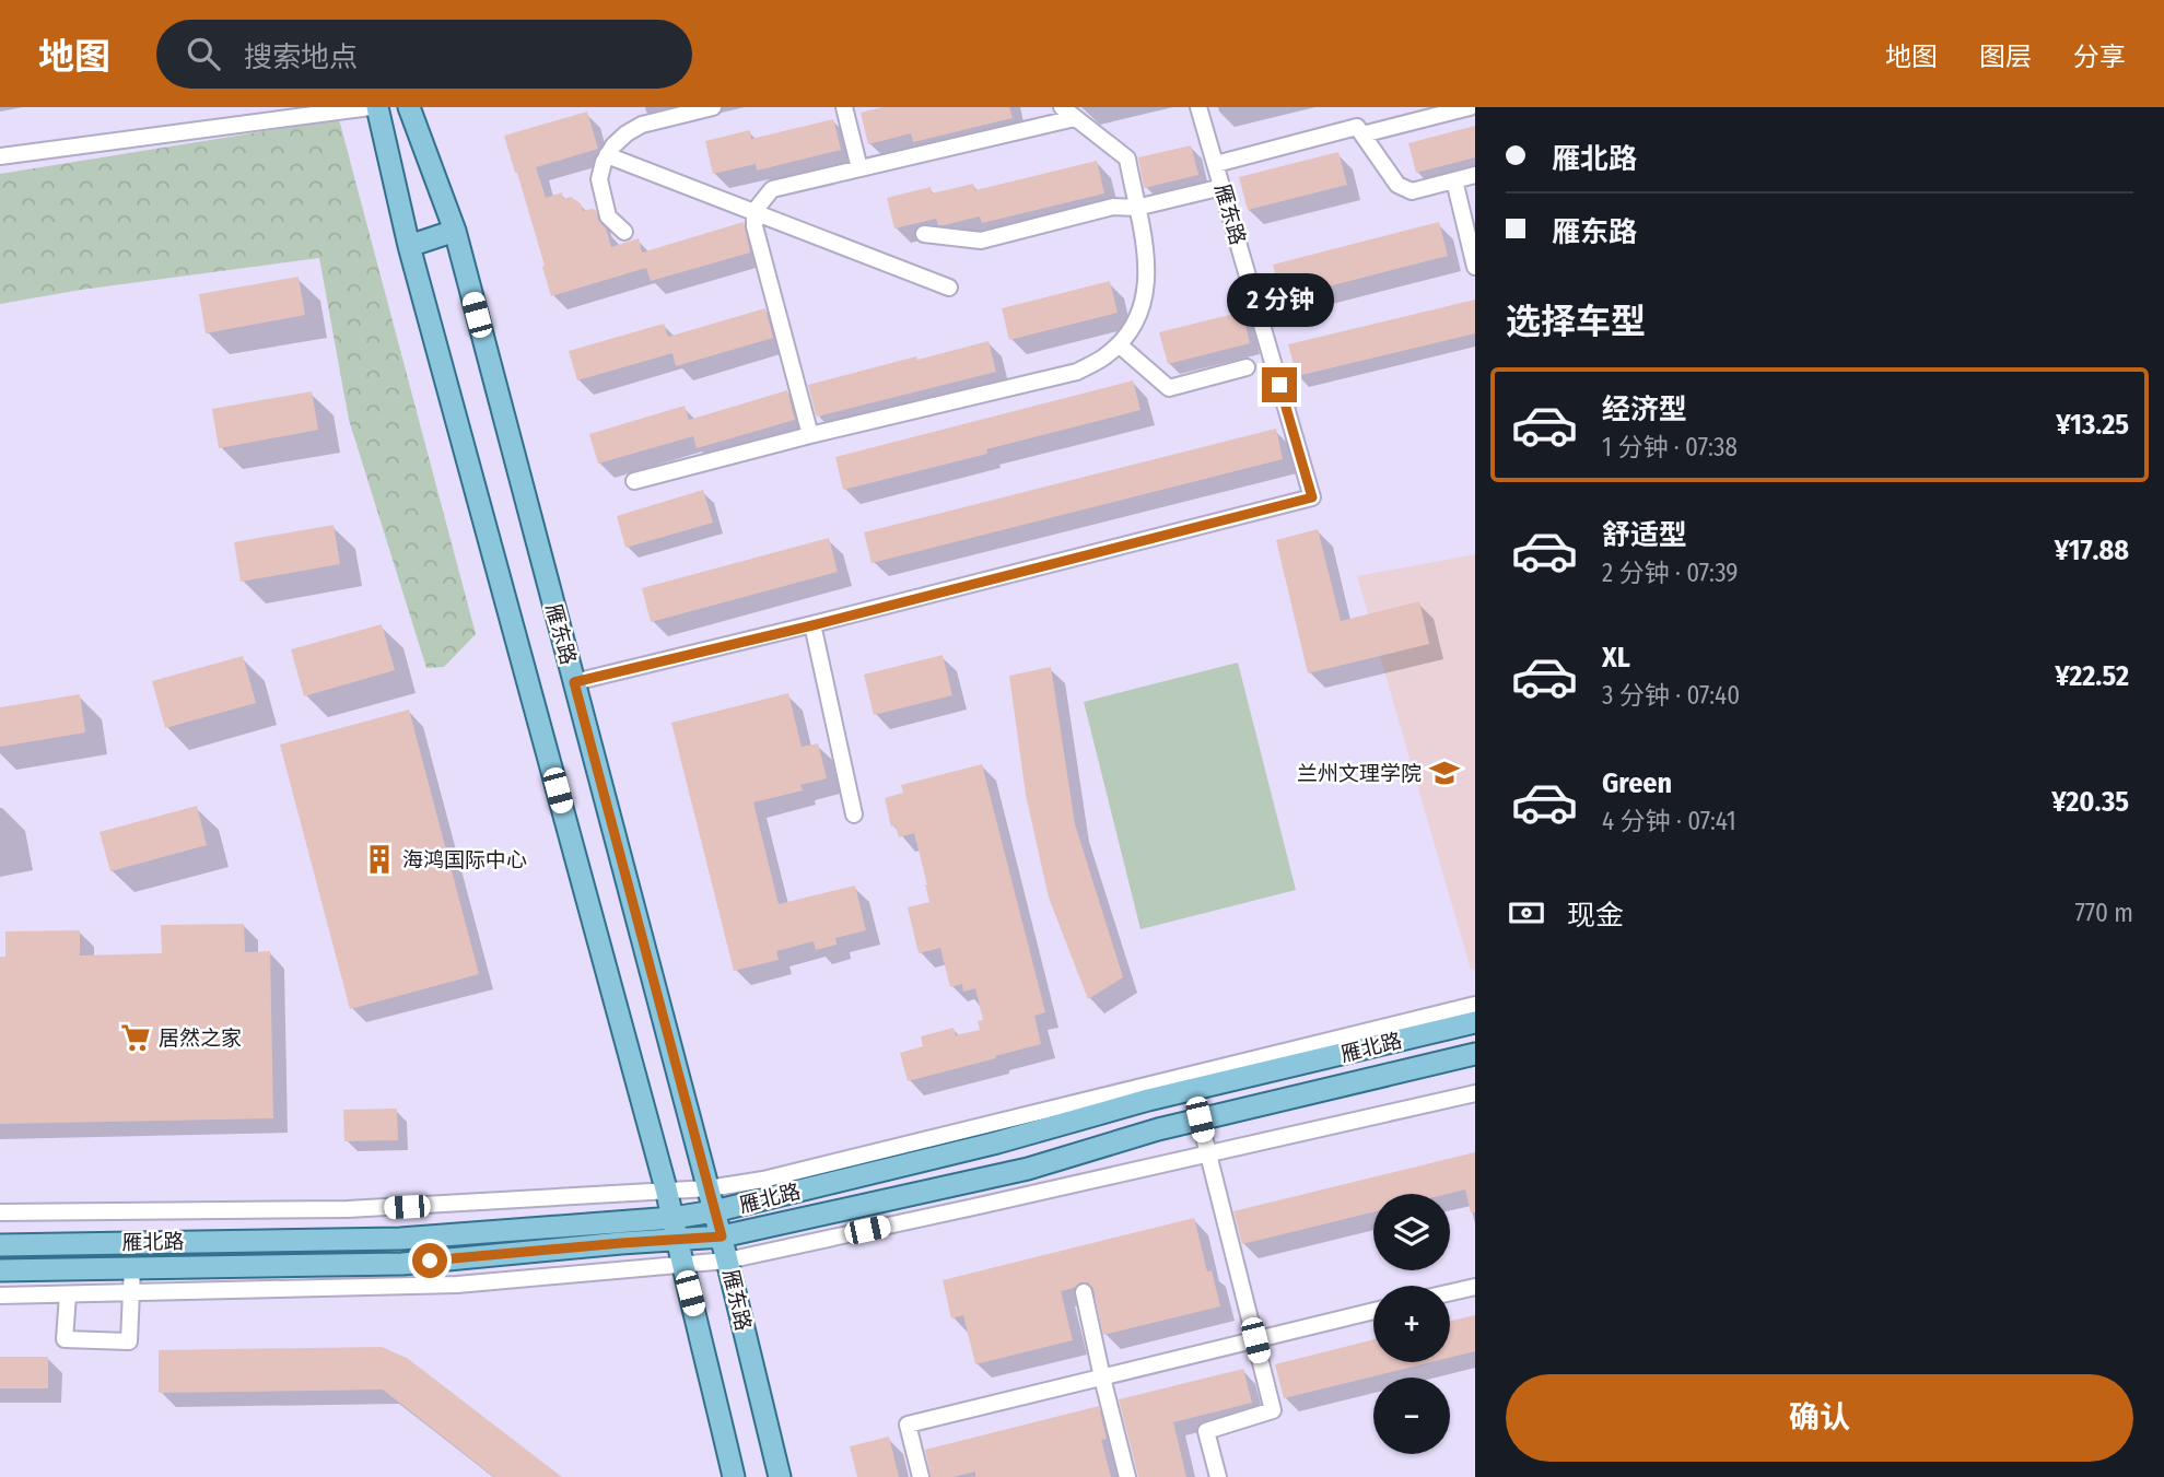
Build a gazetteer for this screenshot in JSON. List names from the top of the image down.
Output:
{
  "streets": {
    "main road": ["雁东路", "雁北路"]
  },
  "crossings": [
    ["雁东路", "雁北路"]
  ],
  "places": {
    "school or university": ["兰州文理学院"],
    "building": ["海鸿国际中心"],
    "supermarket": ["居然之家"]
  },
  "page": {
    "header": "地图",
    "search": "搜索地点",
    "nav": ["地图", "图层", "分享"],
    "banner": ["雁北路", "雁东路"],
    "bubble": "2 分钟",
    "heading": "选择车型",
    "list": [
      {
        "name": "经济型",
        "note": "1 分钟 · 07:38",
        "value": "¥13.25"
      },
      {
        "name": "舒适型",
        "note": "2 分钟 · 07:39",
        "value": "¥17.88"
      },
      {
        "name": "XL",
        "note": "3 分钟 · 07:40",
        "value": "¥22.52"
      },
      {
        "name": "Green",
        "note": "4 分钟 · 07:41",
        "value": "¥20.35"
      }
    ],
    "pay": ["现金", "770 m"],
    "map_buttons": ["+", "−"],
    "buttons": "确认"
  }
}
